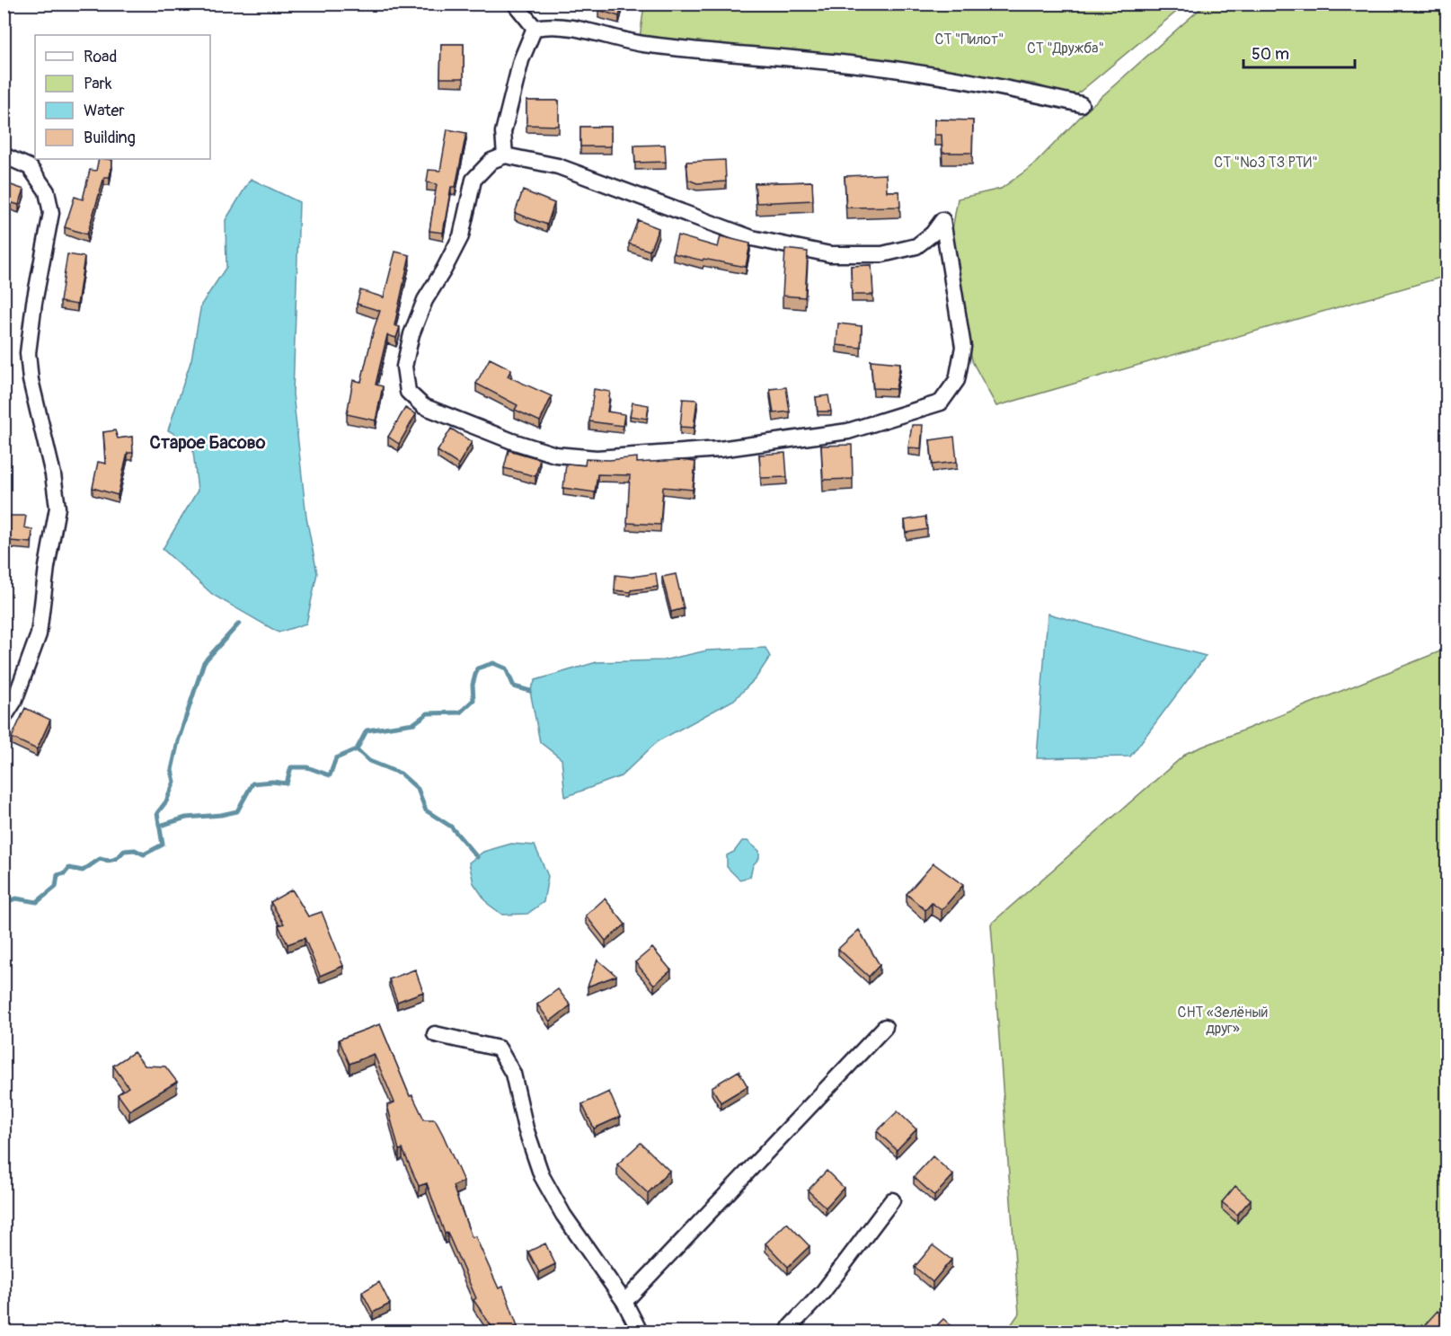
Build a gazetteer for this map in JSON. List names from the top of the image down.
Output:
{
  "districts": ["Старое Басово"],
  "parks": [
    "СТ \"Пилот\"",
    "СТ \"Дружба\"",
    "СТ \"№3 ТЗ РТИ\"",
    "СНТ «Зелёный друг»"
  ],
  "legend": [
    "Road",
    "Park",
    "Water",
    "Building"
  ],
  "scale_bar": "50 m"
}
